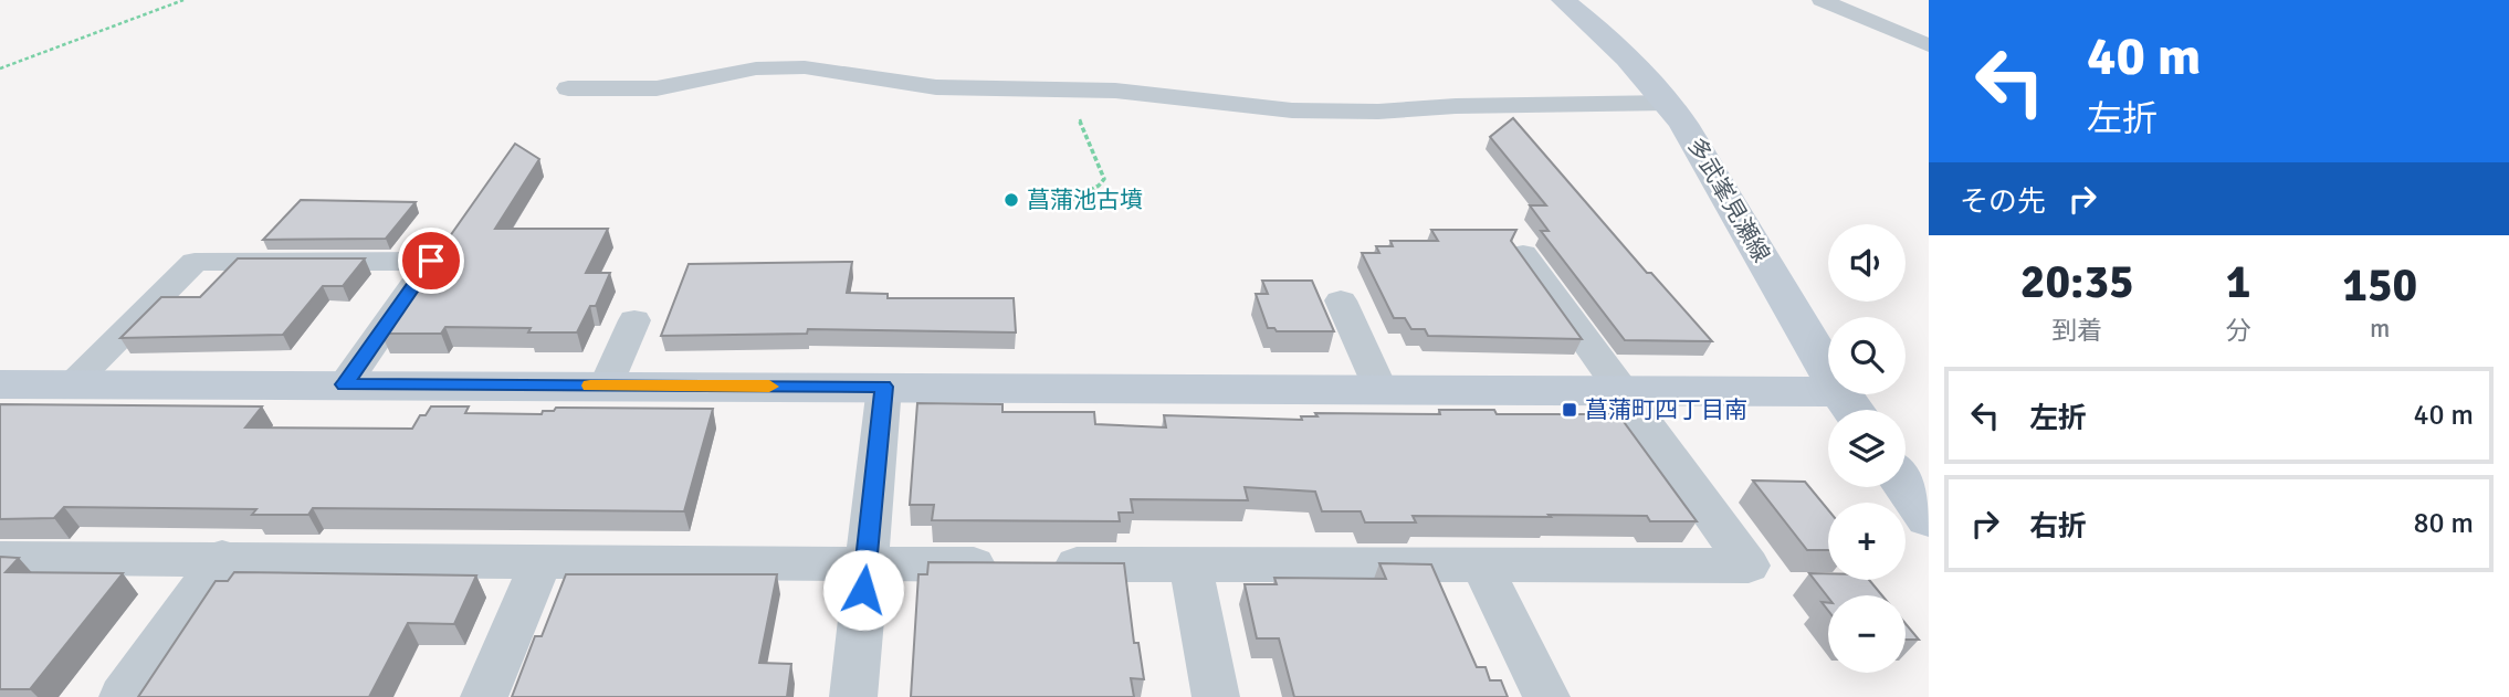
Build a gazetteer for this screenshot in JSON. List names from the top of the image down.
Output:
{
  "streets": {
    "street": ["多武峯見瀬線"]
  },
  "places": {
    "other": ["菖蒲池古墳"],
    "transit": ["菖蒲町四丁目南"]
  },
  "page": {
    "turn": ["40 m", "左折"],
    "then": "その先",
    "map_buttons": ["+", "−"],
    "eta": [
      "20:35",
      "到着",
      "1",
      "分",
      "150",
      "m"
    ],
    "list": [
      {
        "name": "左折",
        "value": "40 m"
      },
      {
        "name": "右折",
        "value": "80 m"
      }
    ]
  }
}
